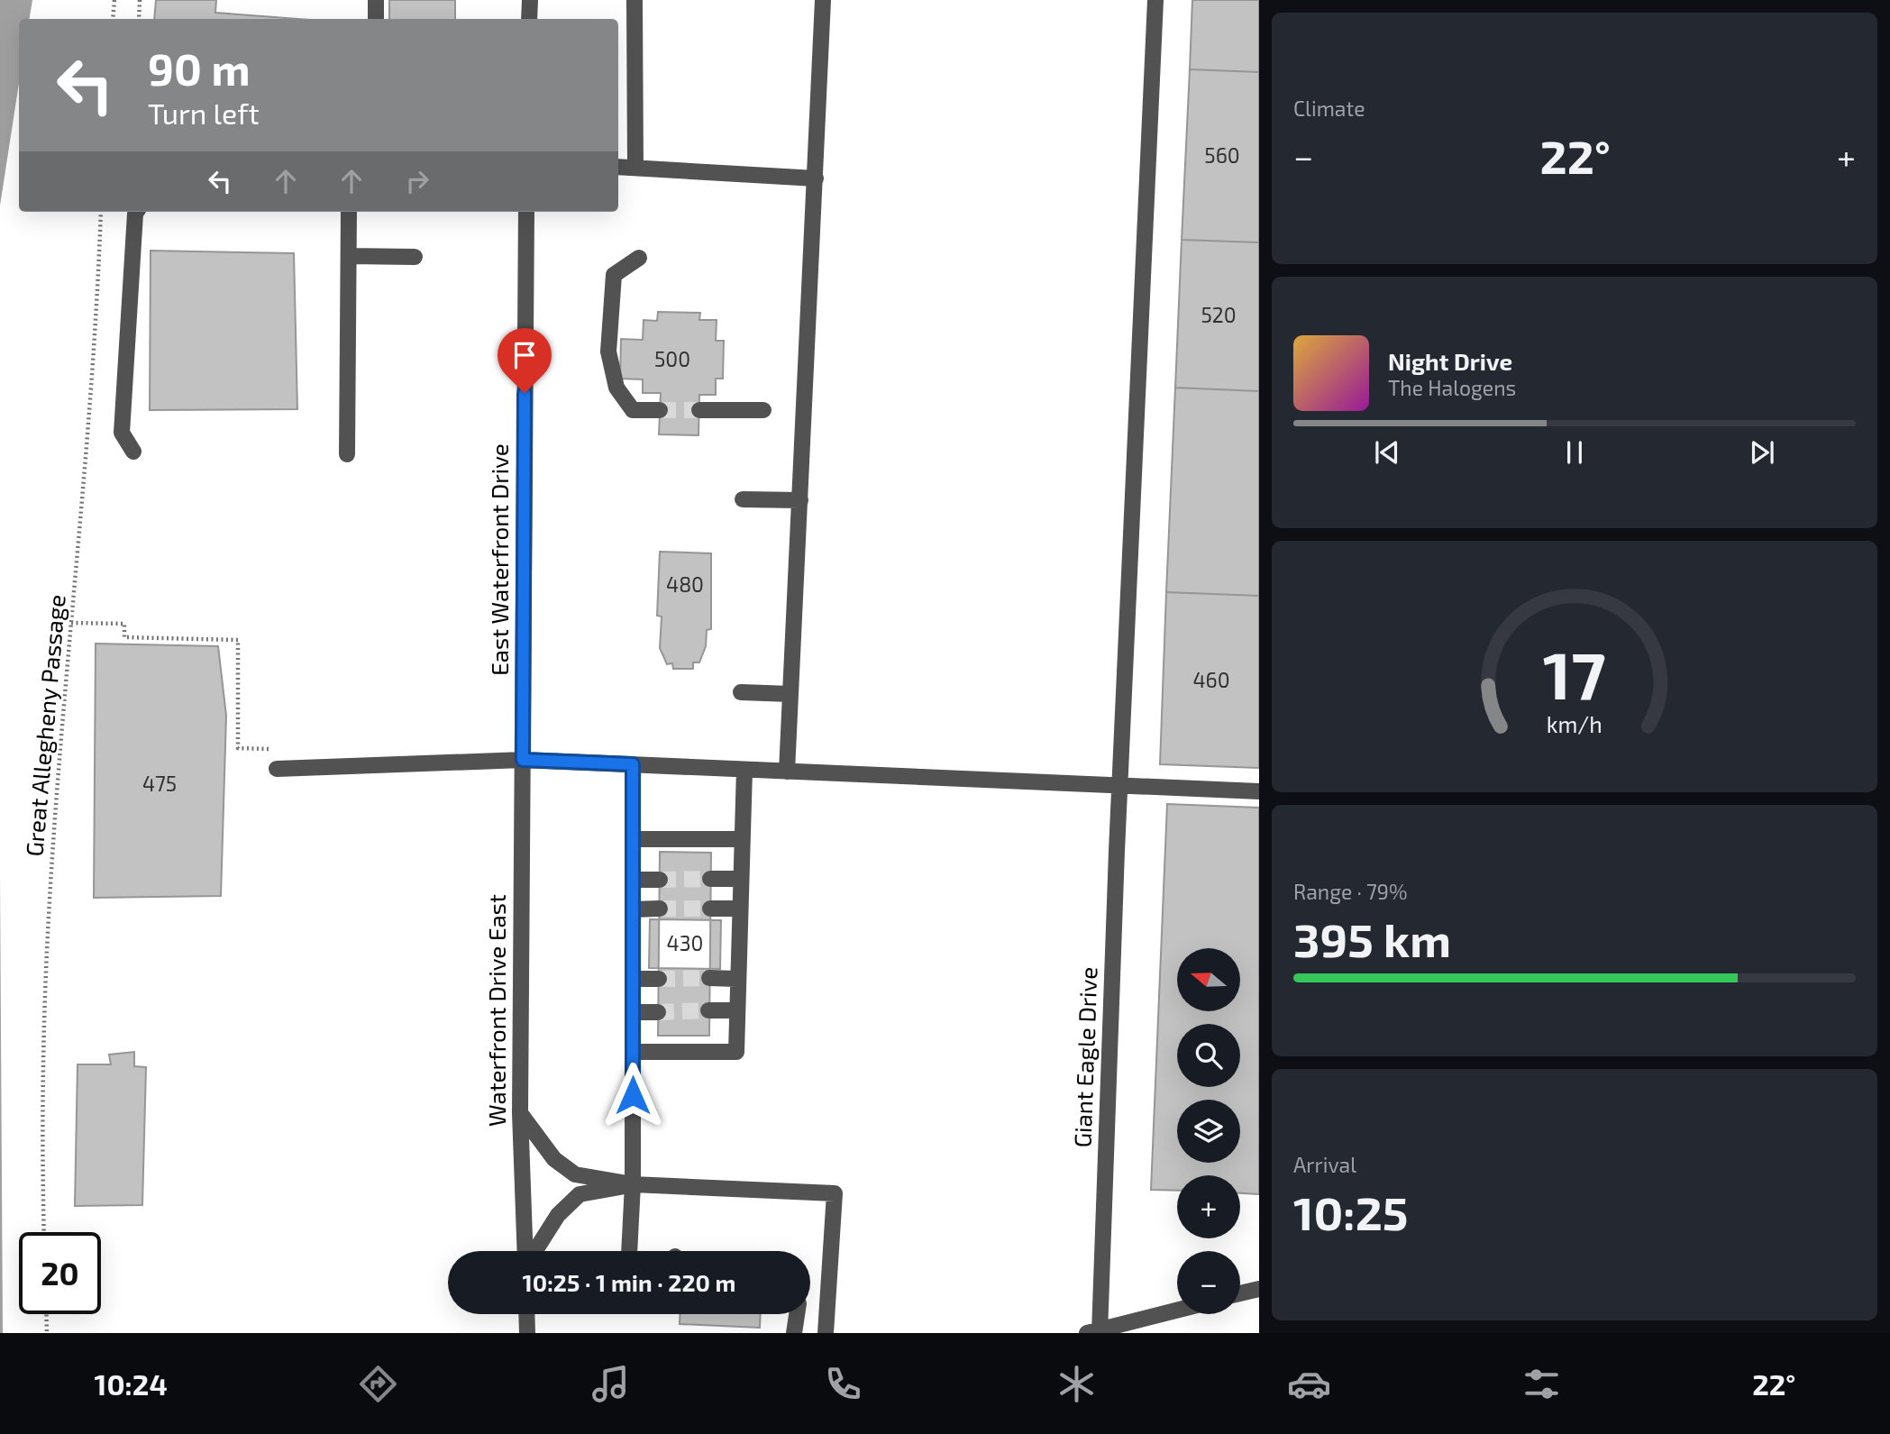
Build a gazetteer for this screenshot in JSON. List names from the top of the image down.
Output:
{
  "streets": {
    "street": ["East Waterfront Drive", "Waterfront Drive East", "Giant Eagle Drive"],
    "path": ["Great Allegheny Passage"]
  },
  "crossings": [
    ["East Waterfront Drive", "Waterfront Drive East"]
  ],
  "house_numbers": [
    "560",
    "520",
    "500",
    "480",
    "460",
    "475",
    "430"
  ],
  "north": "left",
  "page": {
    "tile": [
      "Climate",
      ["Range · 79%", "395 km"],
      ["Arrival", "10:25"]
    ],
    "turn": ["90 m", "Turn left"],
    "heat": ["−", "22°", "+"],
    "song": ["Night Drive", "The Halogens"],
    "map_buttons": ["+", "−"],
    "limit": "20",
    "trip": "10:25 · 1 min · 220 m",
    "tabs": ["10:24", "22°"],
    "gauge": ["17", "km/h"]
  }
}
